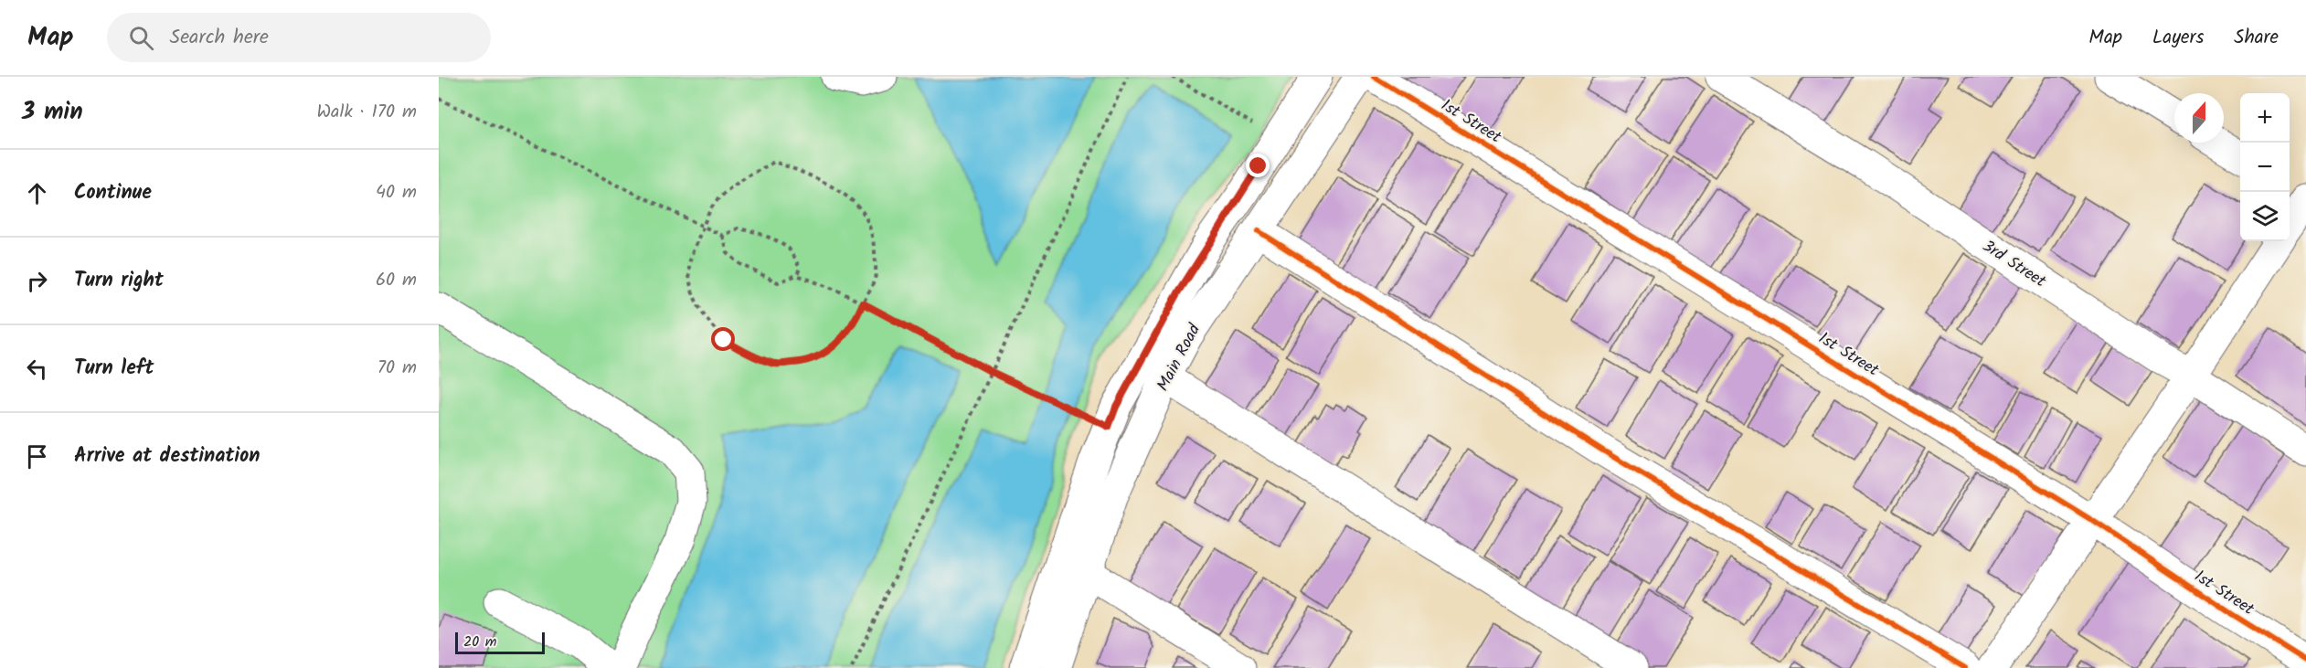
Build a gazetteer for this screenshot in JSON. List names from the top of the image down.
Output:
{
  "streets": {
    "street": ["1st Street", "3rd Street", "Main Road"]
  },
  "scale_bar": "20 m",
  "north": "top",
  "page": {
    "header": "Map",
    "search": "Search here",
    "nav": ["Map", "Layers", "Share"],
    "heading": ["3 min", "Walk · 170 m"],
    "map_buttons": ["+", "−"],
    "list": [
      ["Continue", "40 m"],
      ["Turn right", "60 m"],
      ["Turn left", "70 m"],
      "Arrive at destination"
    ],
    "scale": "20 m"
  }
}
